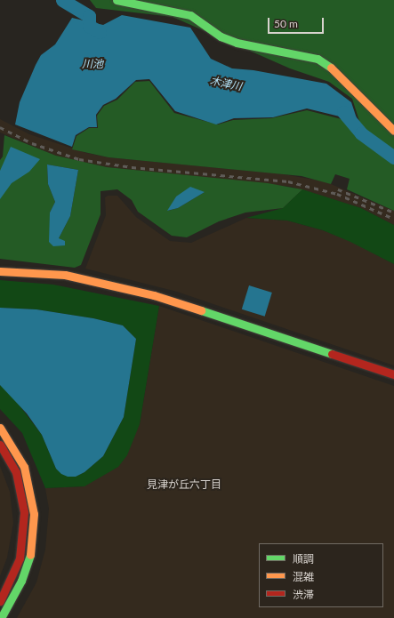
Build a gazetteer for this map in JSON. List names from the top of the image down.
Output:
{
  "districts": ["見津が丘六丁目"],
  "water": ["川池", "木津川"],
  "legend": ["順調", "混雑", "渋滞"],
  "scale_bar": "50 m"
}
